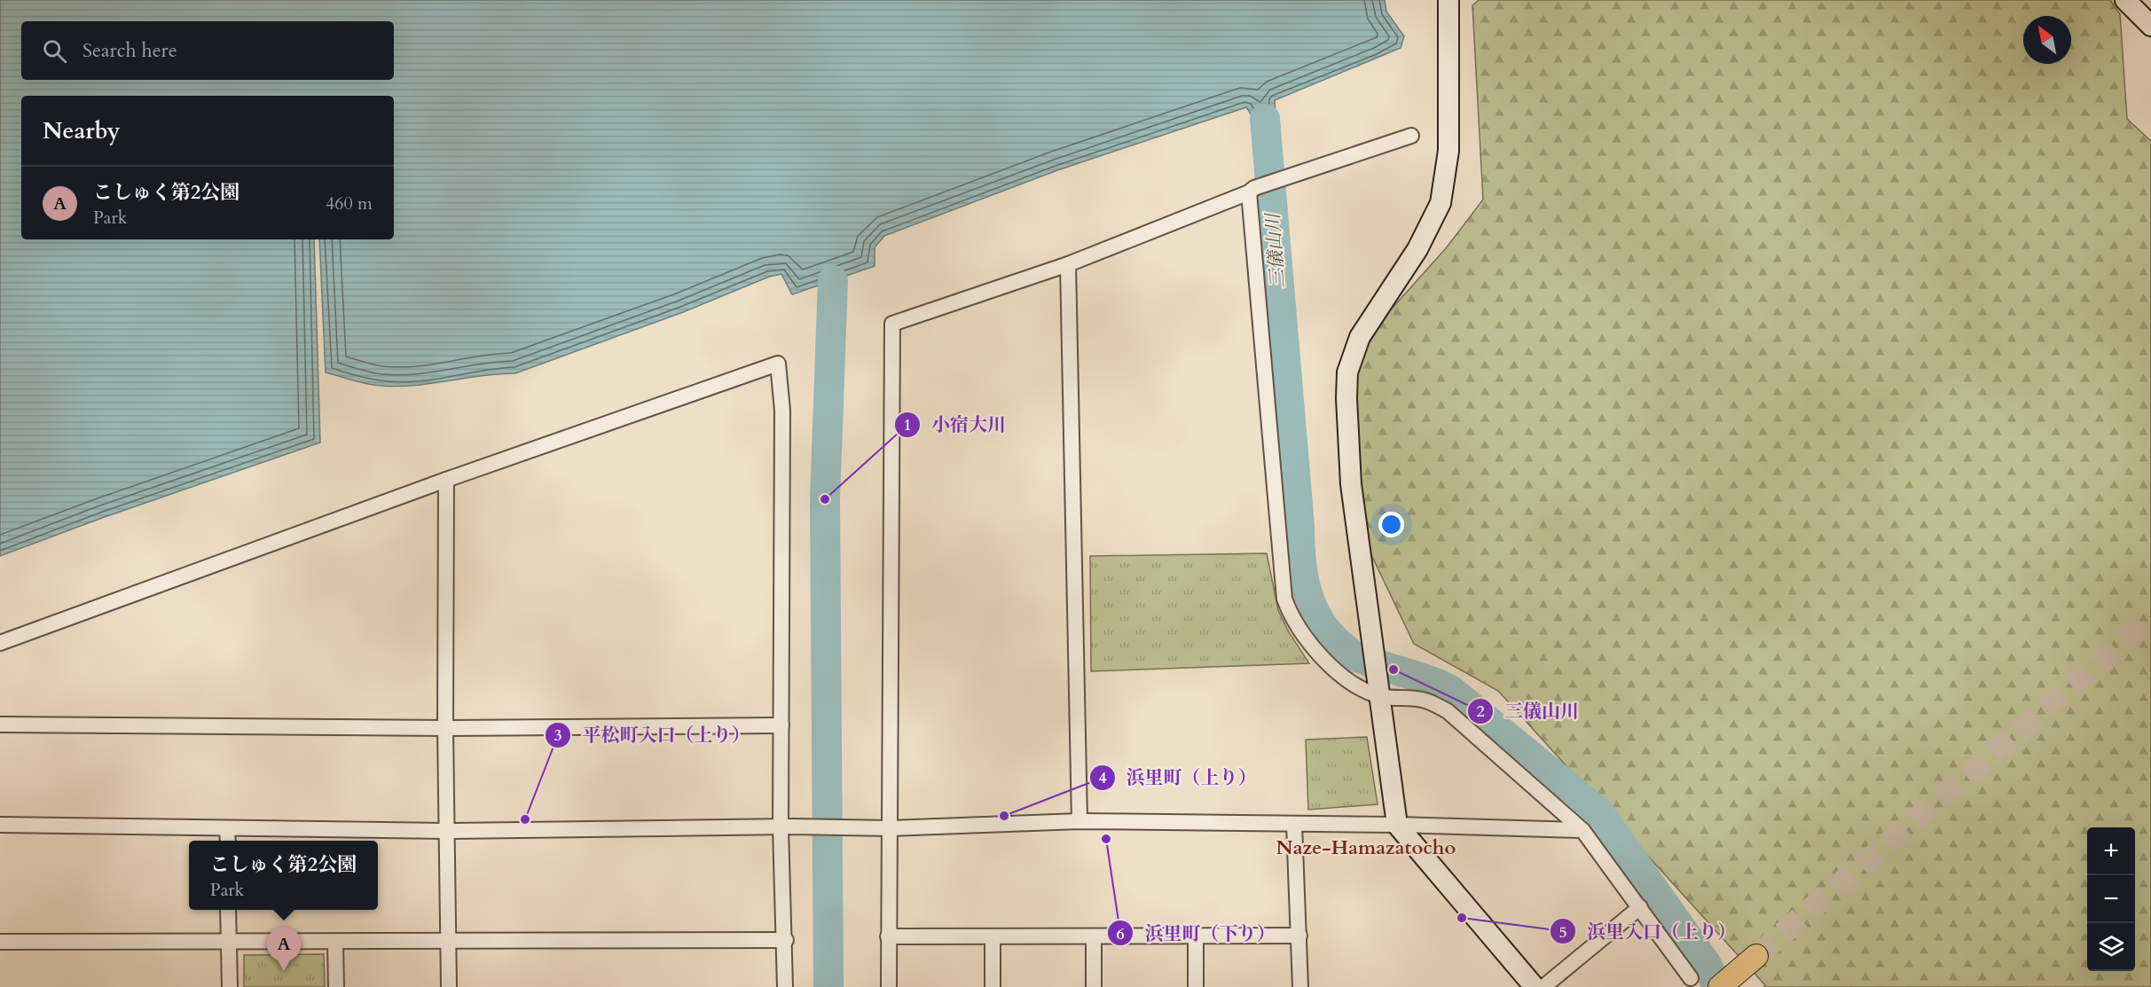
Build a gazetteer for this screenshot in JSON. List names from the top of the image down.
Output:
{
  "districts": ["Naze-Hamazatocho"],
  "water": ["三儀山川"],
  "places": [
    "小宿大川",
    "三儀山川",
    "浜里町（上り）",
    "平松町入口（上り）",
    "浜里町（下り）",
    "浜里入口（上り）"
  ],
  "north": "top left",
  "page": {
    "search": "Search here",
    "heading": "Nearby",
    "list": [
      {
        "mark": "A",
        "name": "こしゅく第2公園",
        "note": "Park",
        "value": "460 m"
      }
    ],
    "map_buttons": ["+", "−"],
    "popup": ["こしゅく第2公園", "Park"],
    "pins": "A"
  }
}
